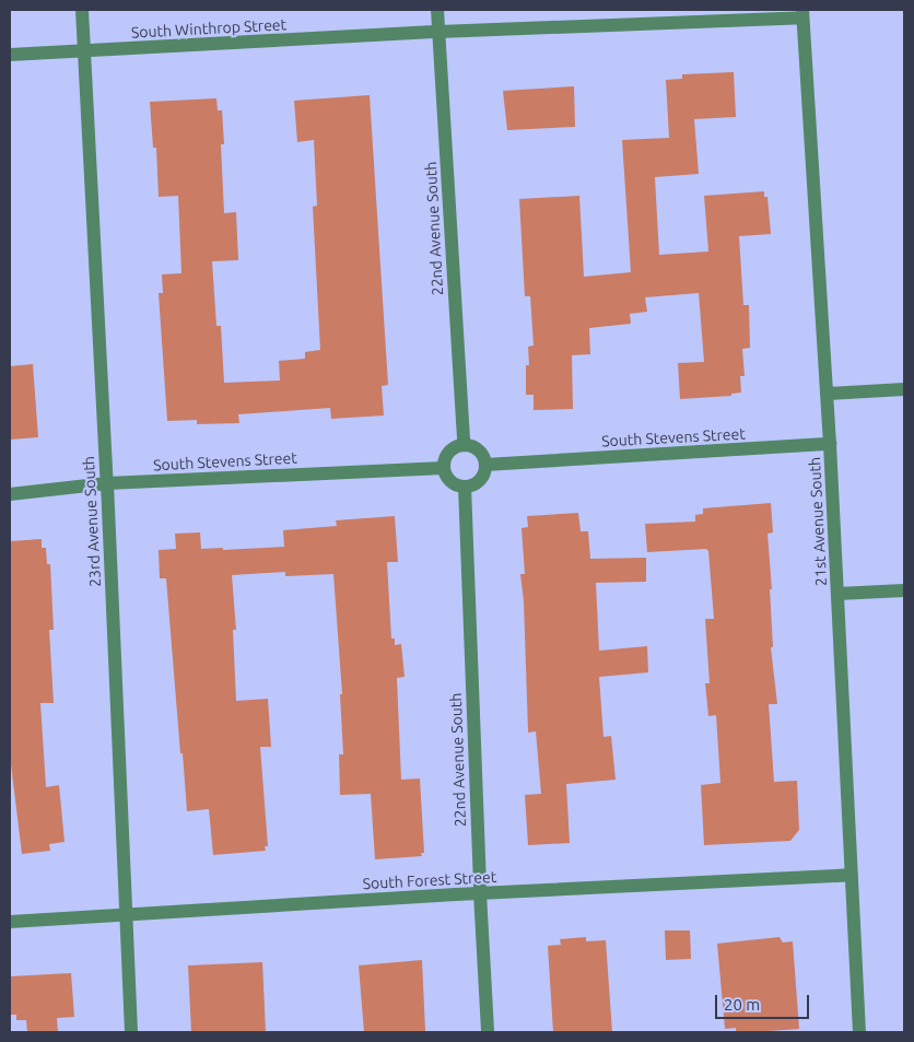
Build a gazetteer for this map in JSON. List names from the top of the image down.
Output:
{
  "streets": {
    "street": [
      "South Winthrop Street",
      "22nd Avenue South",
      "South Stevens Street",
      "23rd Avenue South",
      "21st Avenue South",
      "South Forest Street"
    ]
  },
  "crossings": [
    ["South Winthrop Street", "22nd Avenue South"],
    ["South Winthrop Street", "23rd Avenue South"],
    ["South Winthrop Street", "21st Avenue South"],
    ["22nd Avenue South", "South Stevens Street"],
    ["22nd Avenue South", "South Forest Street"],
    ["South Stevens Street", "23rd Avenue South"],
    ["South Stevens Street", "21st Avenue South"],
    ["23rd Avenue South", "South Forest Street"],
    ["21st Avenue South", "South Forest Street"]
  ],
  "scale_bar": "20 m"
}
